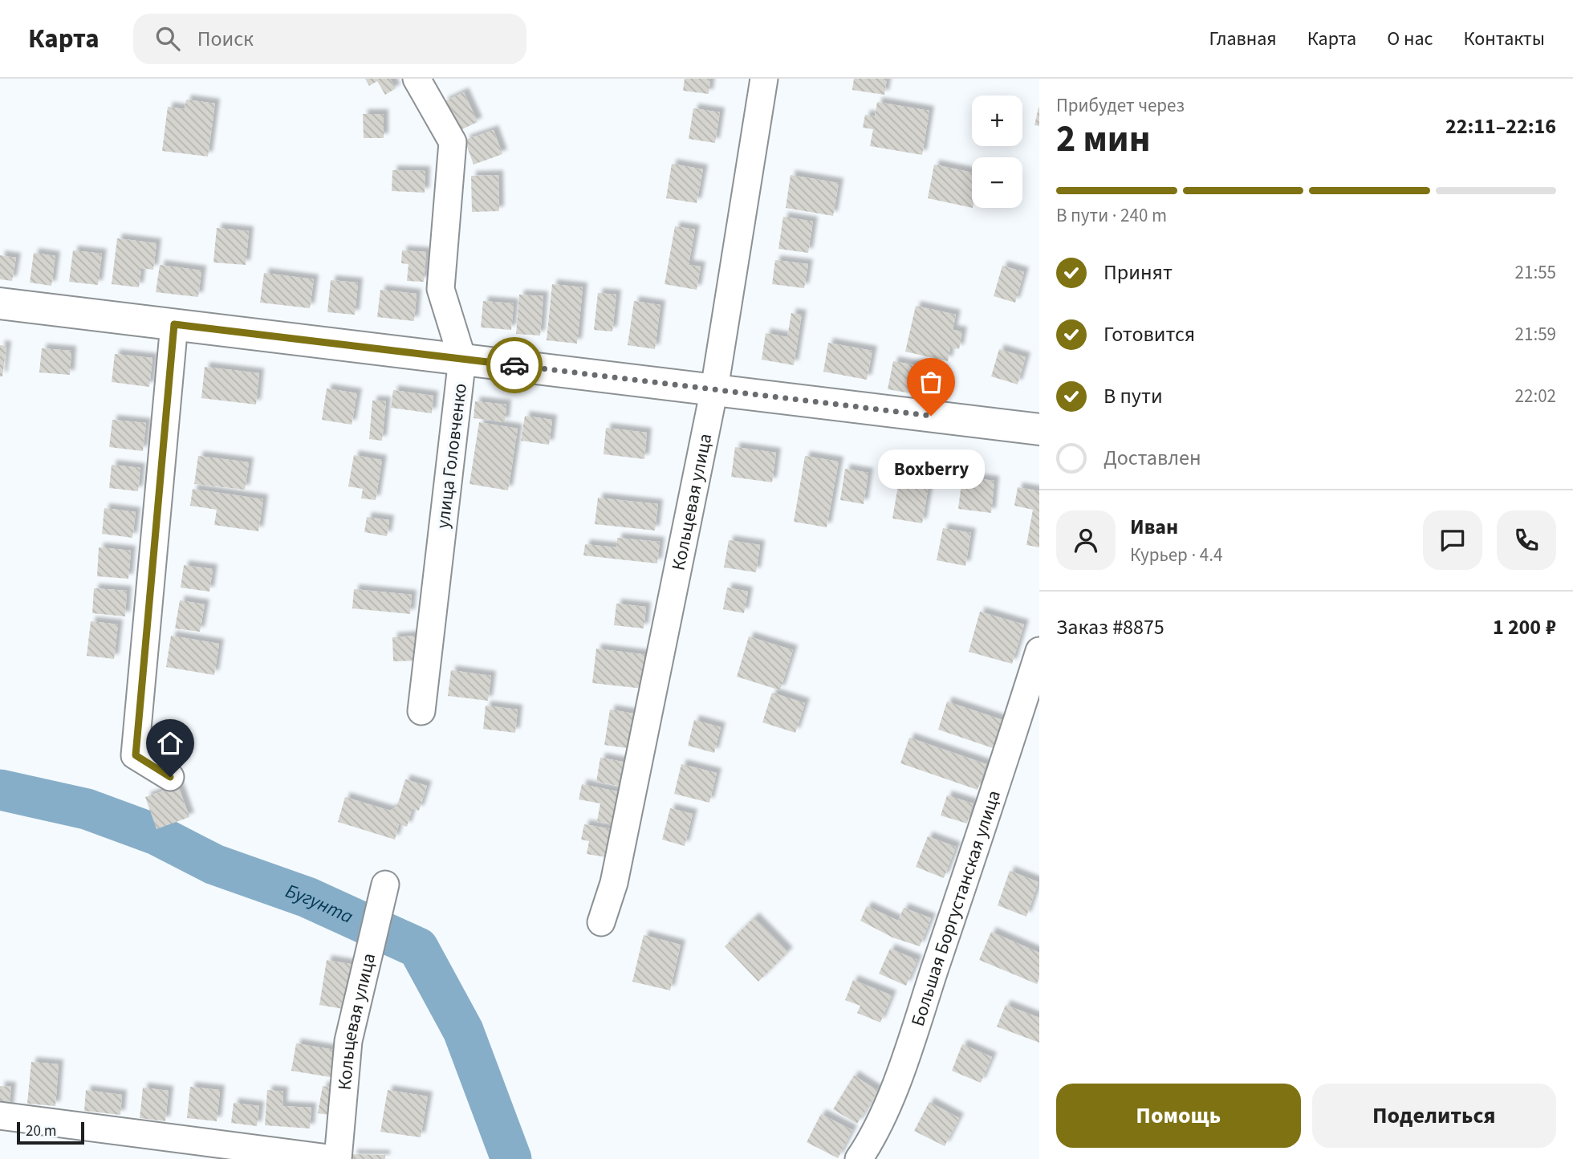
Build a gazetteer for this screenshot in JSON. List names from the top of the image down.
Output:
{
  "streets": {
    "street": ["улица Головченко", "Кольцевая улица", "Большая Боргустанская улица"]
  },
  "water": ["Бугунта"],
  "places": ["Boxberry"],
  "scale_bar": "20 m",
  "page": {
    "header": "Карта",
    "search": "Поиск",
    "nav": [
      "Главная",
      "Карта",
      "О нас",
      "Контакты"
    ],
    "heading": ["2 мин", "Прибудет через", "22:11–22:16"],
    "panel": [
      "Иван",
      "Курьер · 4.4",
      "Заказ #8875",
      "1 200 ₽"
    ],
    "map_buttons": ["+", "−"],
    "bar": "В пути · 240 m",
    "list": [
      ["Принят", "21:55"],
      ["Готовится", "21:59"],
      ["В пути", "22:02"],
      "Доставлен"
    ],
    "bubble": "Boxberry",
    "buttons": ["Помощь", "Поделиться"],
    "scale": "20 m"
  }
}
